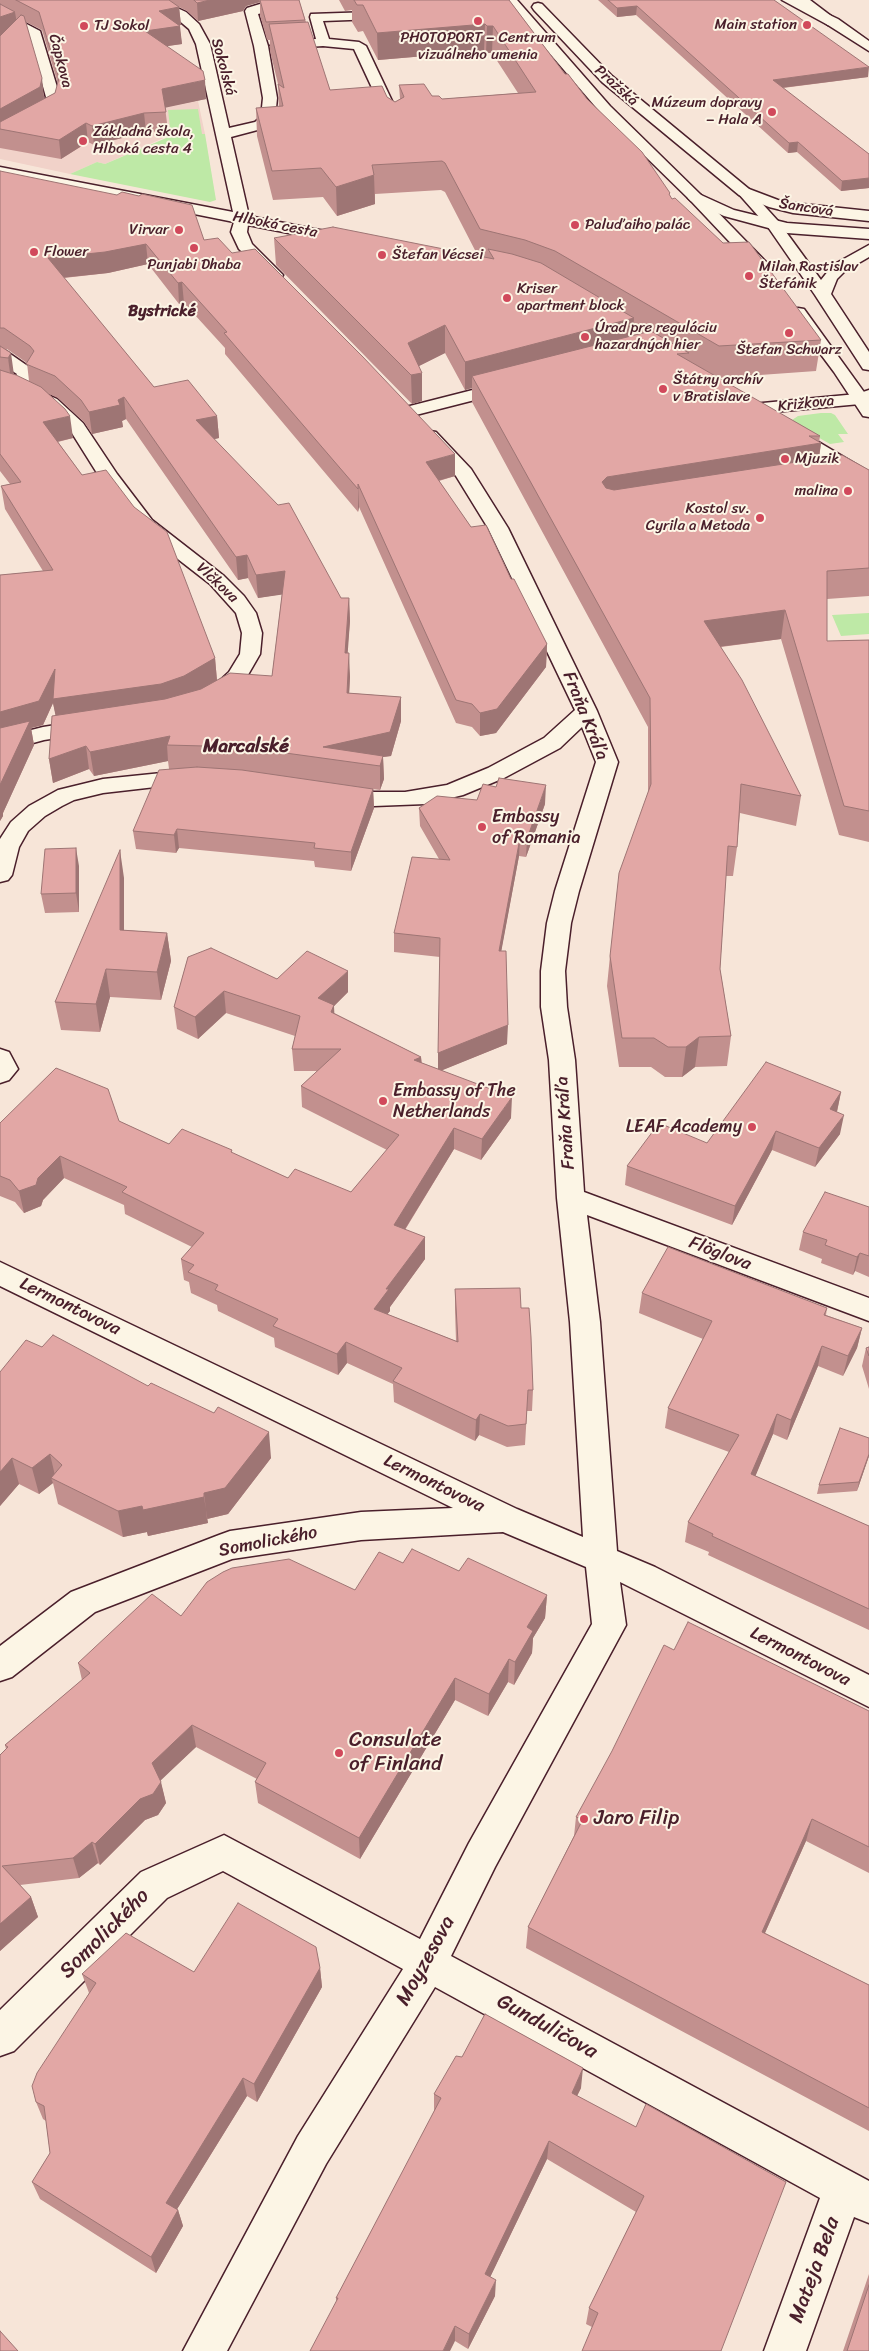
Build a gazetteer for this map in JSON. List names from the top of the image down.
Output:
{
  "streets": {
    "street": [
      "Čapkova",
      "Sokolská",
      "Pražská",
      "Šancová",
      "Hlboká cesta",
      "Križkova",
      "Vlčkova",
      "Fraňa Kráľa",
      "Flöglova",
      "Lermontovova",
      "Somolického",
      "Moyzesova",
      "Gunduličova",
      "Mateja Bela"
    ]
  },
  "crossings": [
    ["Sokolská", "Hlboká cesta"],
    ["Pražská", "Šancová"],
    ["Fraňa Kráľa", "Flöglova"],
    ["Fraňa Kráľa", "Lermontovova"],
    ["Fraňa Kráľa", "Moyzesova"],
    ["Lermontovova", "Somolického"],
    ["Lermontovova", "Moyzesova"],
    ["Somolického", "Gunduličova"],
    ["Moyzesova", "Gunduličova"],
    ["Gunduličova", "Mateja Bela"]
  ],
  "districts": ["Bystrické", "Marcalské"],
  "places": [
    "PHOTOPORT – Centrum vizuálneho umenia",
    "Main station",
    "TJ Sokol",
    "Múzeum dopravy – Hala A",
    "Základná škola, Hlboká cesta 4",
    "Paluďaiho palác",
    "Virvar",
    "Punjabi Dhaba",
    "Flower",
    "Štefan Vécsei",
    "Milan Rastislav Štefánik",
    "Kriser apartment block",
    "Štefan Schwarz",
    "Úrad pre reguláciu hazardných hier",
    "Štátny archív v Bratislave",
    "Mjuzik",
    "malina",
    "Kostol sv. Cyrila a Metoda",
    "Embassy of Romania",
    "Embassy of The Netherlands",
    "LEAF Academy",
    "Consulate of Finland",
    "Jaro Filip"
  ]
}
